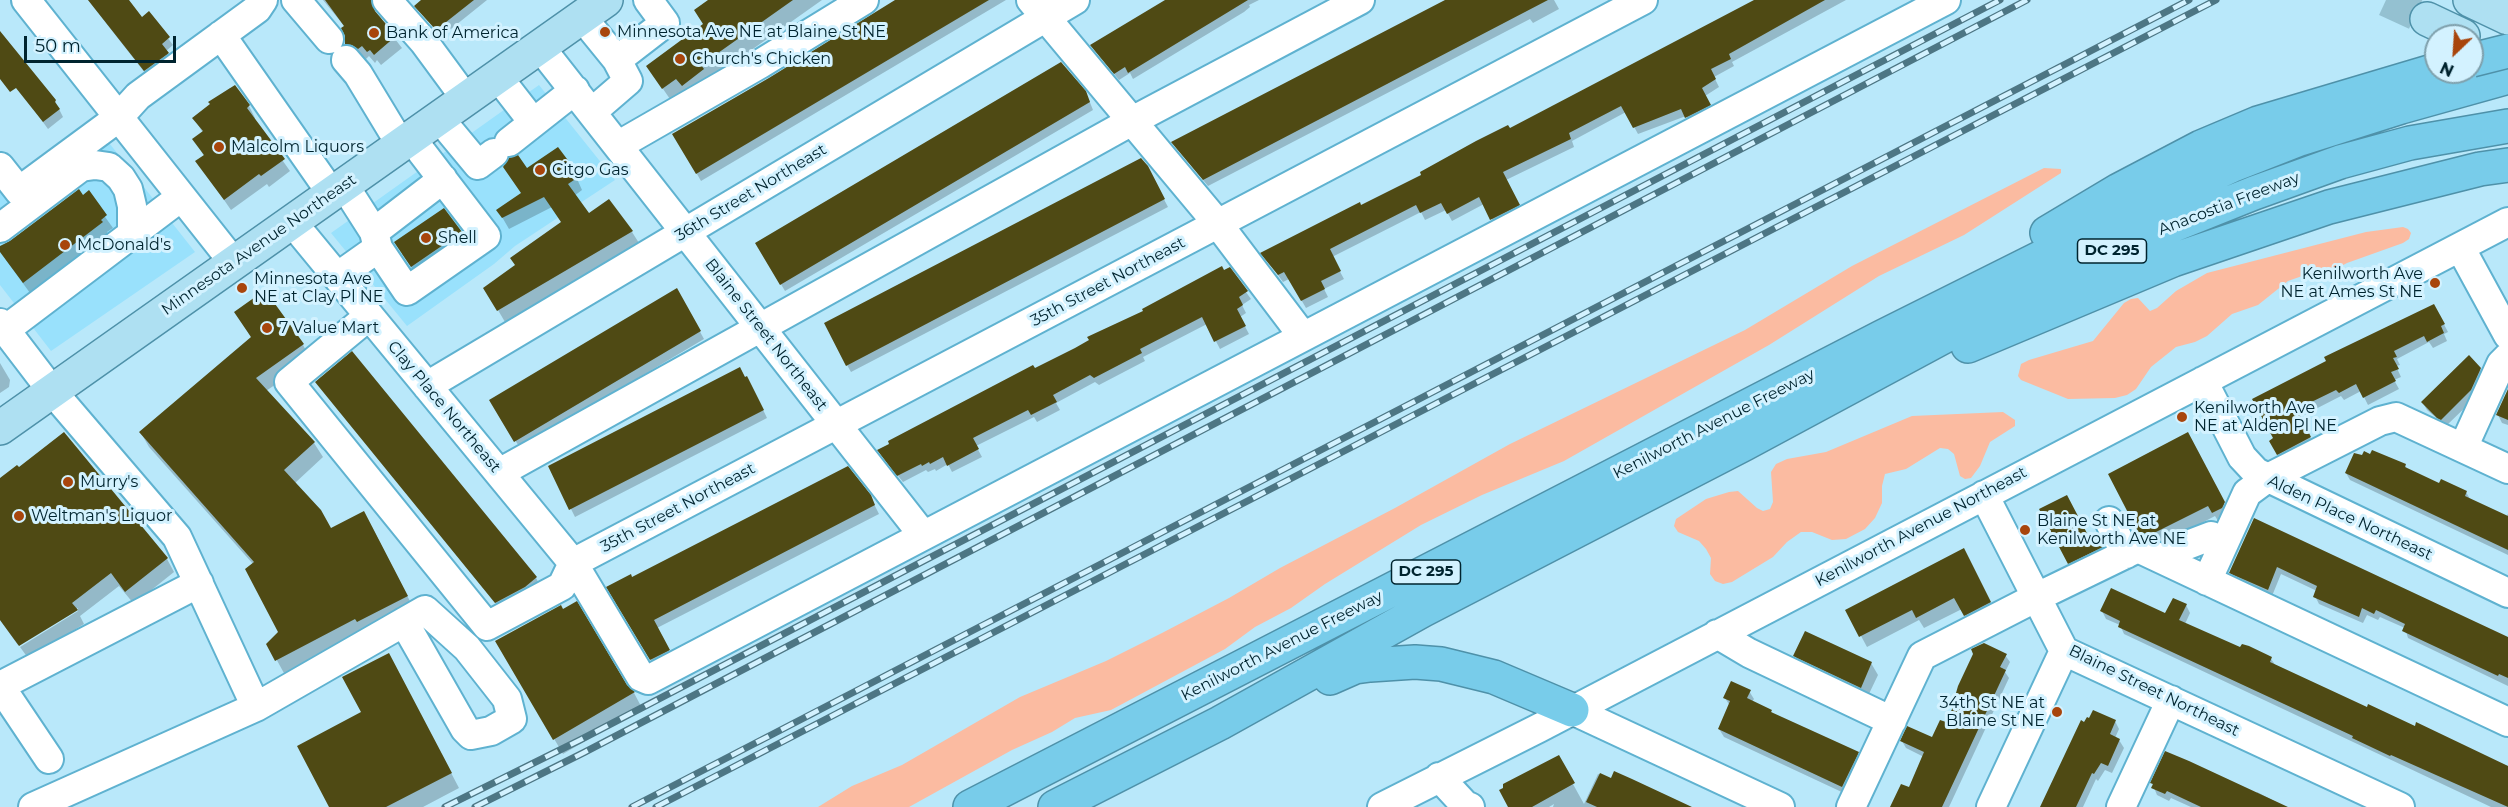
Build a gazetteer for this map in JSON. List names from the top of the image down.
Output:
{
  "streets": {
    "highway": ["Anacostia Freeway", "DC 295", "Kenilworth Avenue Freeway"],
    "main road": ["Minnesota Avenue Northeast"],
    "street": [
      "36th Street Northeast",
      "35th Street Northeast",
      "Blaine Street Northeast",
      "Clay Place Northeast",
      "Alden Place Northeast",
      "Kenilworth Avenue Northeast"
    ]
  },
  "crossings": [
    ["36th Street Northeast", "Blaine Street Northeast"],
    ["36th Street Northeast", "Clay Place Northeast"],
    ["Anacostia Freeway", "Kenilworth Avenue Freeway"],
    ["Minnesota Avenue Northeast", "Blaine Street Northeast"],
    ["Minnesota Avenue Northeast", "Clay Place Northeast"],
    ["DC 295", "Kenilworth Avenue Freeway"],
    ["35th Street Northeast", "Blaine Street Northeast"],
    ["35th Street Northeast", "Clay Place Northeast"],
    ["Blaine Street Northeast", "Clay Place Northeast"],
    ["Blaine Street Northeast", "Kenilworth Avenue Northeast"],
    ["Alden Place Northeast", "Kenilworth Avenue Northeast"]
  ],
  "places": [
    "Minnesota Ave NE at Blaine St NE",
    "Bank of America",
    "Church's Chicken",
    "Malcolm Liquors",
    "Citgo Gas",
    "Shell",
    "McDonald's",
    "Kenilworth Ave NE at Ames St NE",
    "Minnesota Ave NE at Clay Pl NE",
    "7 Value Mart",
    "Kenilworth Ave NE at Alden Pl NE",
    "Murry's",
    "Weltman's Liquor",
    "Blaine St NE at Kenilworth Ave NE",
    "34th St NE at Blaine St NE"
  ],
  "scale_bar": "50 m",
  "north": "bottom left"
}
